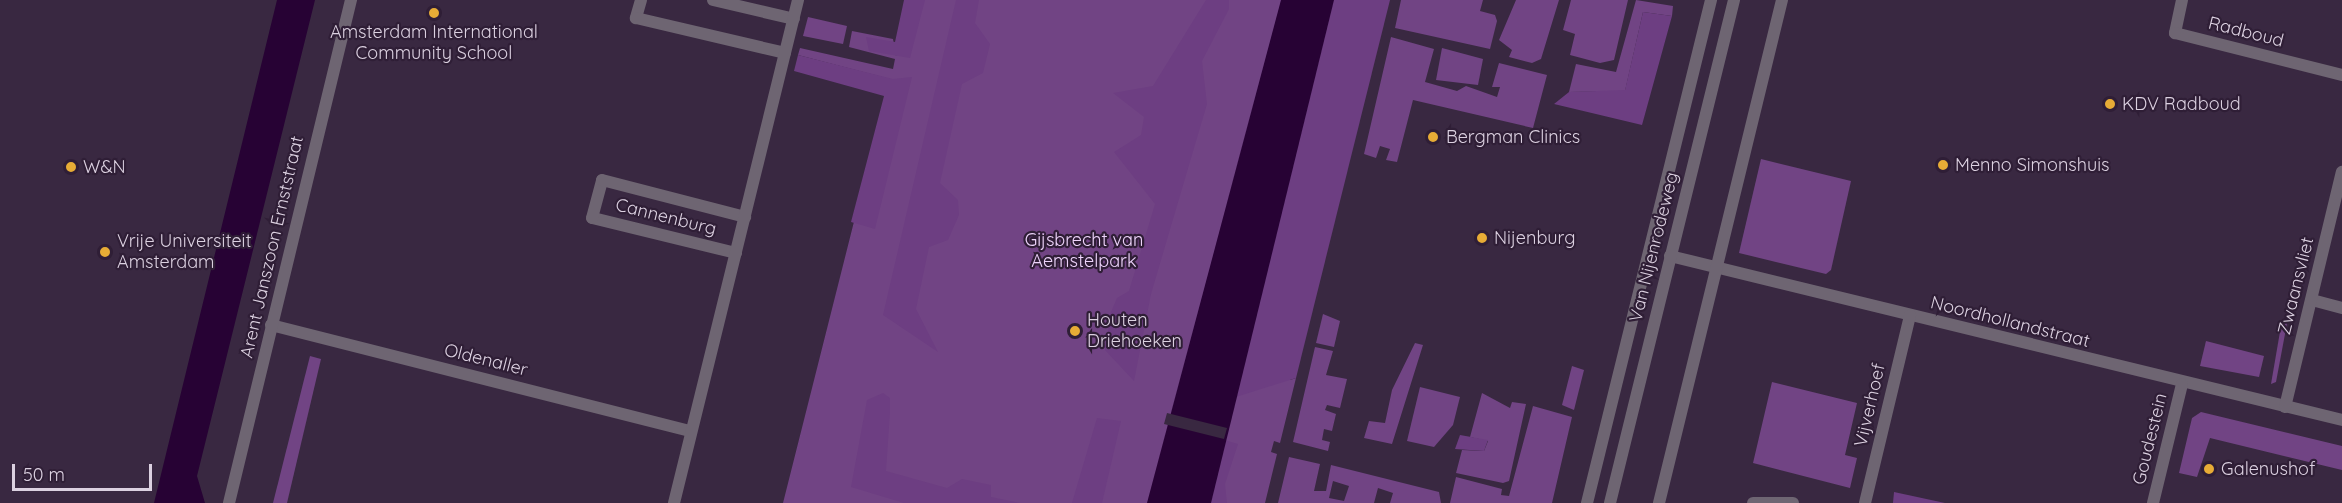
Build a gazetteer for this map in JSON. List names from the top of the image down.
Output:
{
  "streets": {
    "street": [
      "Radboud",
      "Cannenburg",
      "Arent Janszoon Ernststraat",
      "Van Nijenrodeweg",
      "Zwaansvliet",
      "Noordhollandstraat",
      "Oldenaller",
      "Vijverhoef",
      "Goudestein"
    ]
  },
  "crossings": [
    ["Cannenburg", "Oldenaller"],
    ["Arent Janszoon Ernststraat", "Oldenaller"],
    ["Van Nijenrodeweg", "Noordhollandstraat"],
    ["Zwaansvliet", "Noordhollandstraat"],
    ["Noordhollandstraat", "Vijverhoef"],
    ["Noordhollandstraat", "Goudestein"]
  ],
  "parks": ["Gijsbrecht van Aemstelpark"],
  "places": [
    "Amsterdam International Community School",
    "KDV Radboud",
    "Bergman Clinics",
    "Menno Simonshuis",
    "W&N",
    "Nijenburg",
    "Vrije Universiteit Amsterdam",
    "Houten Driehoeken",
    "Galenushof"
  ],
  "scale_bar": "50 m"
}
